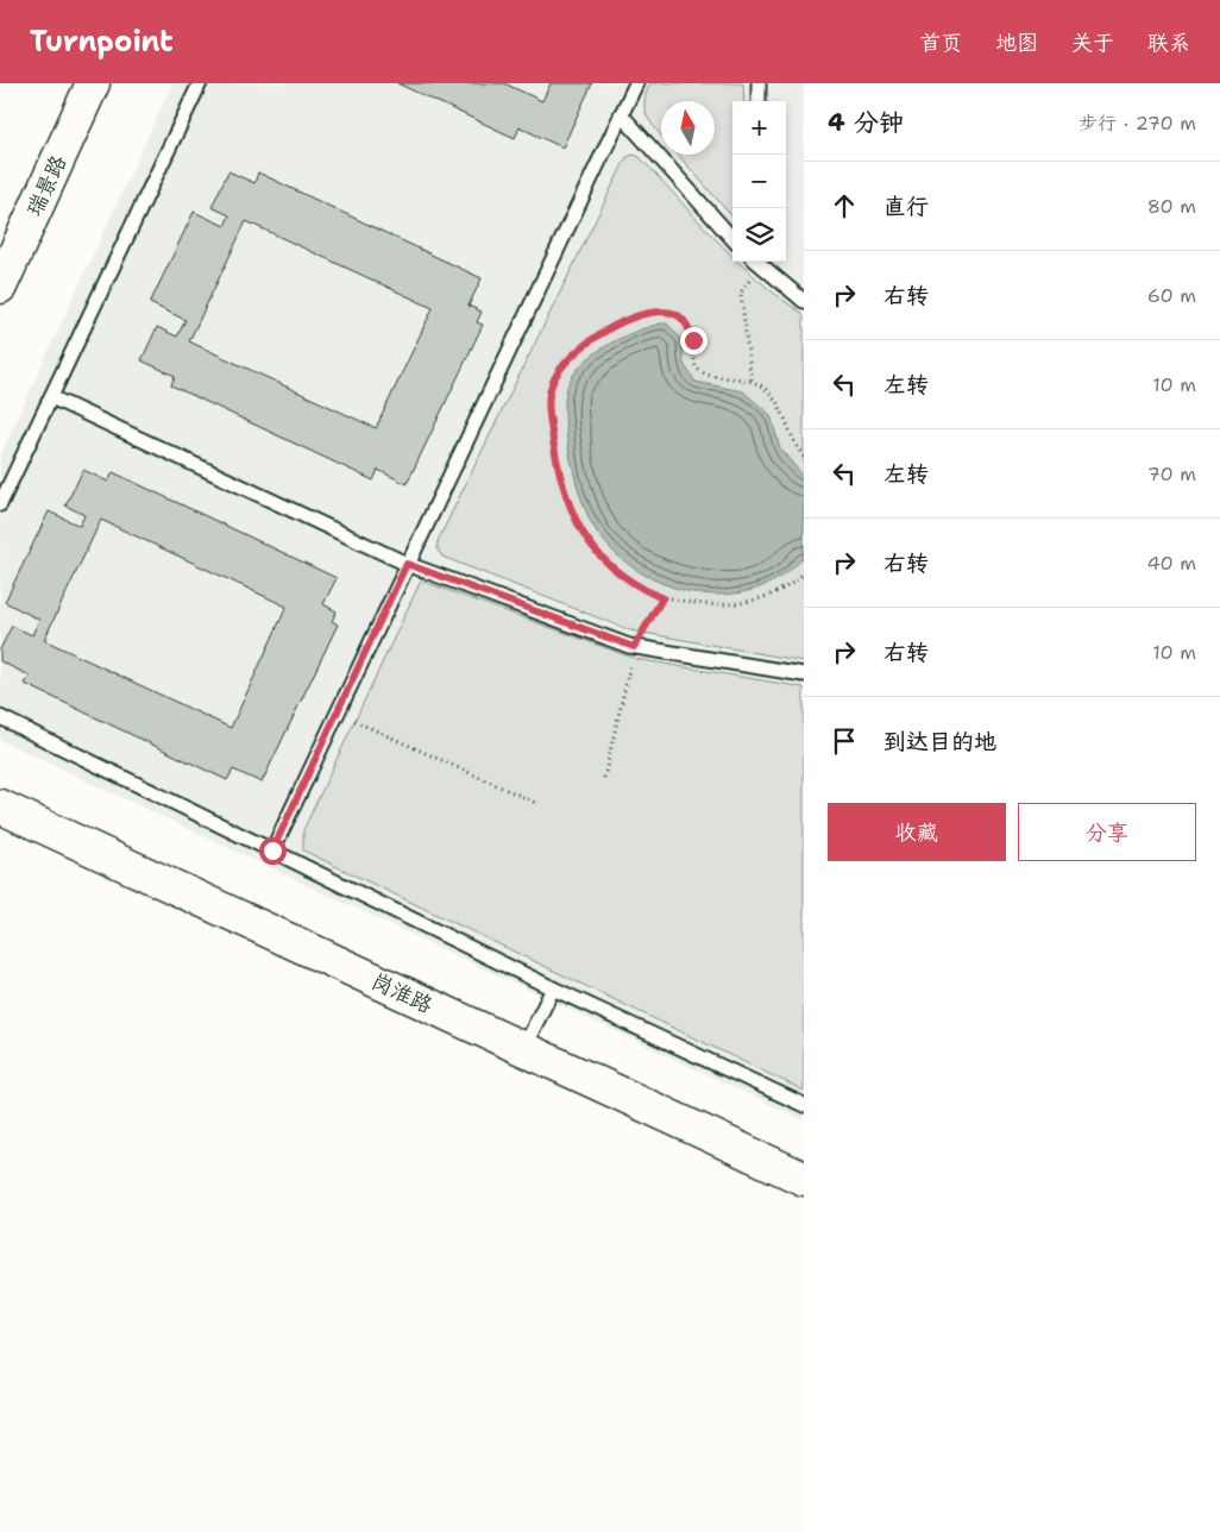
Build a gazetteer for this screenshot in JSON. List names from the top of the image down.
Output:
{
  "streets": {
    "street": ["瑞景路", "岗淮路"]
  },
  "north": "top",
  "page": {
    "header": "Turnpoint",
    "nav": [
      "首页",
      "地图",
      "关于",
      "联系"
    ],
    "heading": ["4 分钟", "步行 · 270 m"],
    "map_buttons": ["+", "−"],
    "list": [
      ["直行", "80 m"],
      ["右转", "60 m"],
      ["左转", "10 m"],
      ["左转", "70 m"],
      ["右转", "40 m"],
      ["右转", "10 m"],
      "到达目的地"
    ],
    "buttons": ["收藏", "分享"]
  }
}
